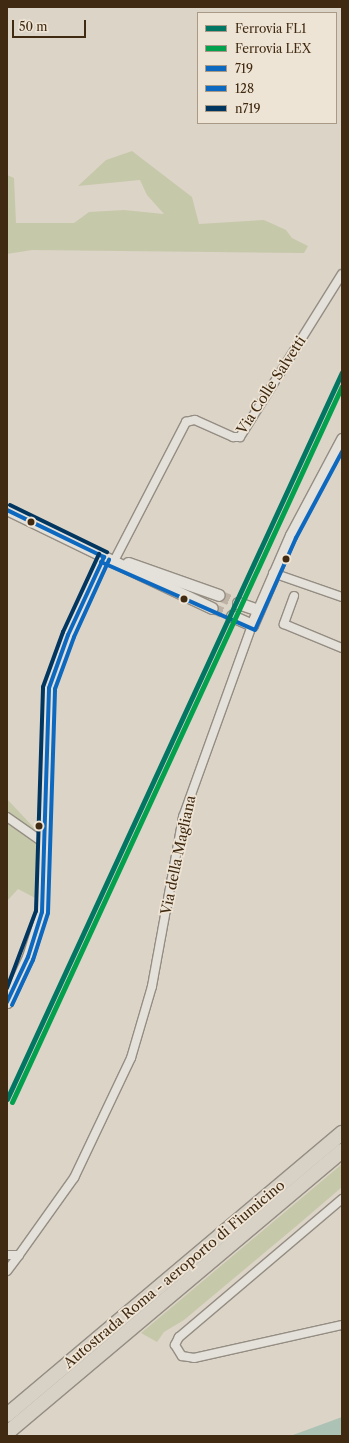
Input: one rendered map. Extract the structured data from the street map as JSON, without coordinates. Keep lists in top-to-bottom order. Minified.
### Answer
{"streets":{"highway":["Autostrada Roma - aeroporto di Fiumicino"],"main road":["Via della Magliana"],"street":["Via Colle Salvetti"]},"lines":["rail line FL1","rail line LEX","transit line 128","transit line n719","transit line 719"],"legend":["Ferrovia FL1","Ferrovia LEX","719","128","n719"],"scale_bar":"50 m"}
